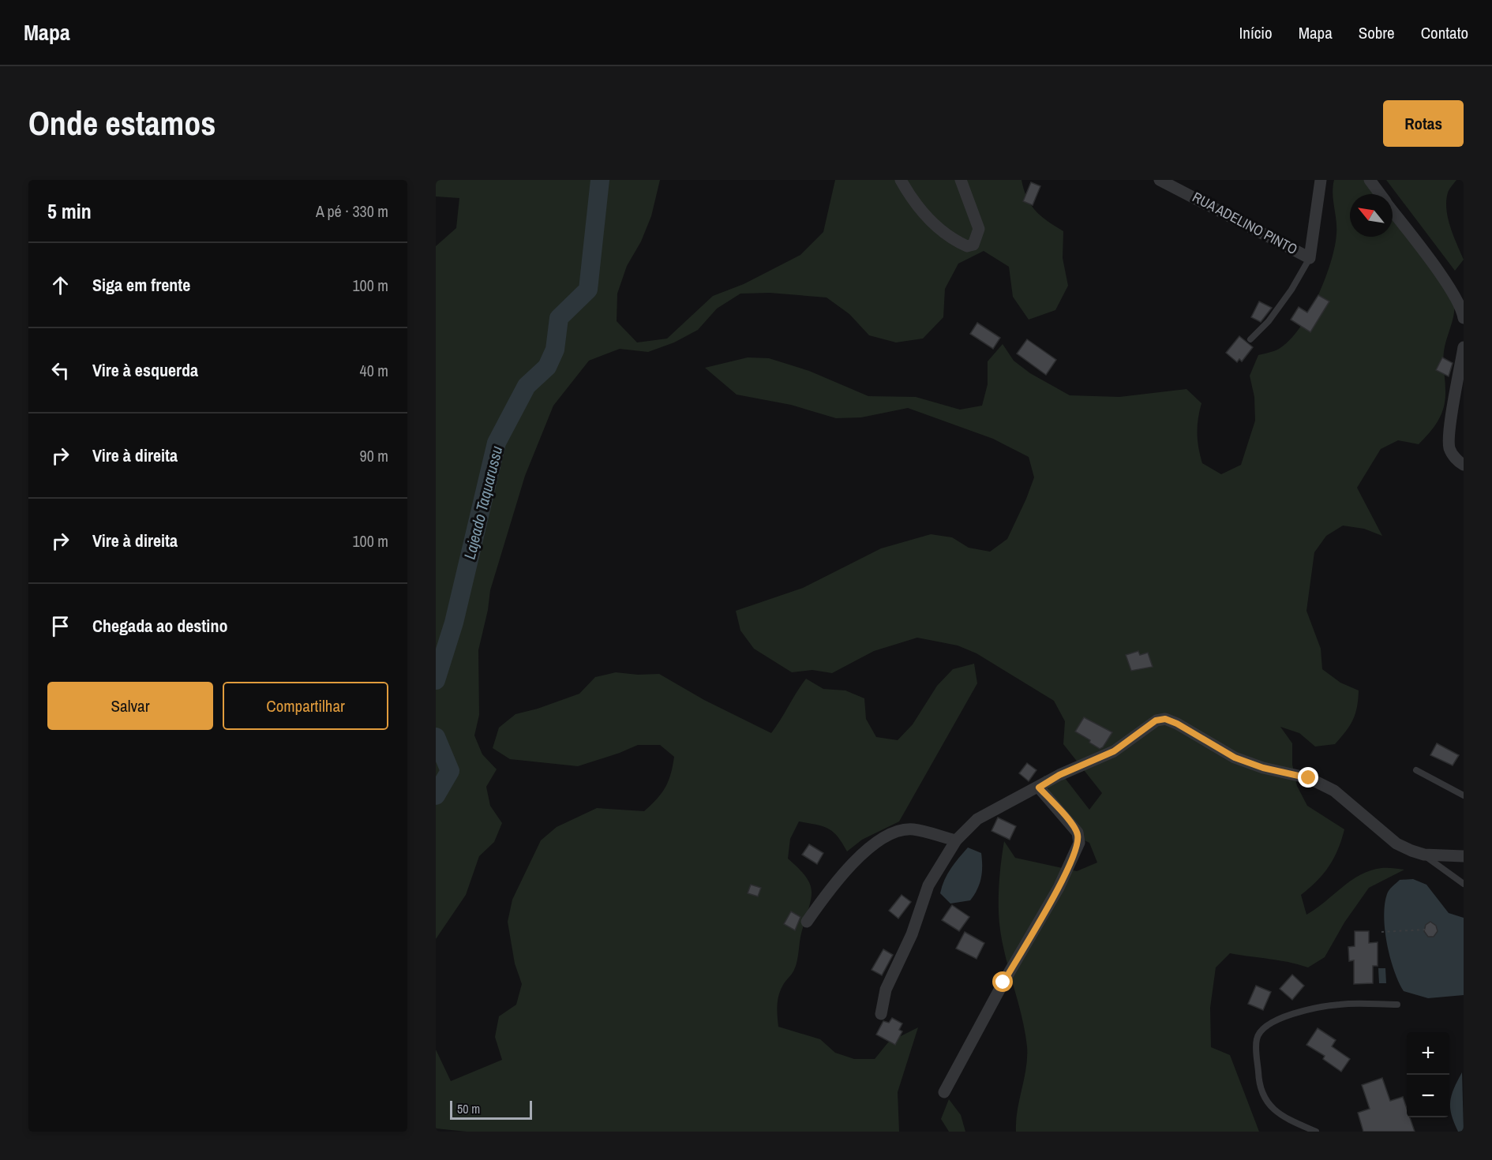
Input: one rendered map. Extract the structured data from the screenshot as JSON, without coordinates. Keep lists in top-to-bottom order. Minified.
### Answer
{"streets":{"street":["RUA ADELINO PINTO"]},"water":["Lajeado Taquarussu"],"scale_bar":"50 m","north":"top left","page":{"header":"Mapa","nav":["Início","Mapa","Sobre","Contato"],"buttons":["Rotas",["Salvar","Compartilhar"]],"title":"Onde estamos","heading":["5 min","A pé · 330 m"],"list":[["Siga em frente","100 m"],["Vire à esquerda","40 m"],["Vire à direita","90 m"],["Vire à direita","100 m"],"Chegada ao destino"],"map_buttons":["+","−"],"scale":"50 m"}}
